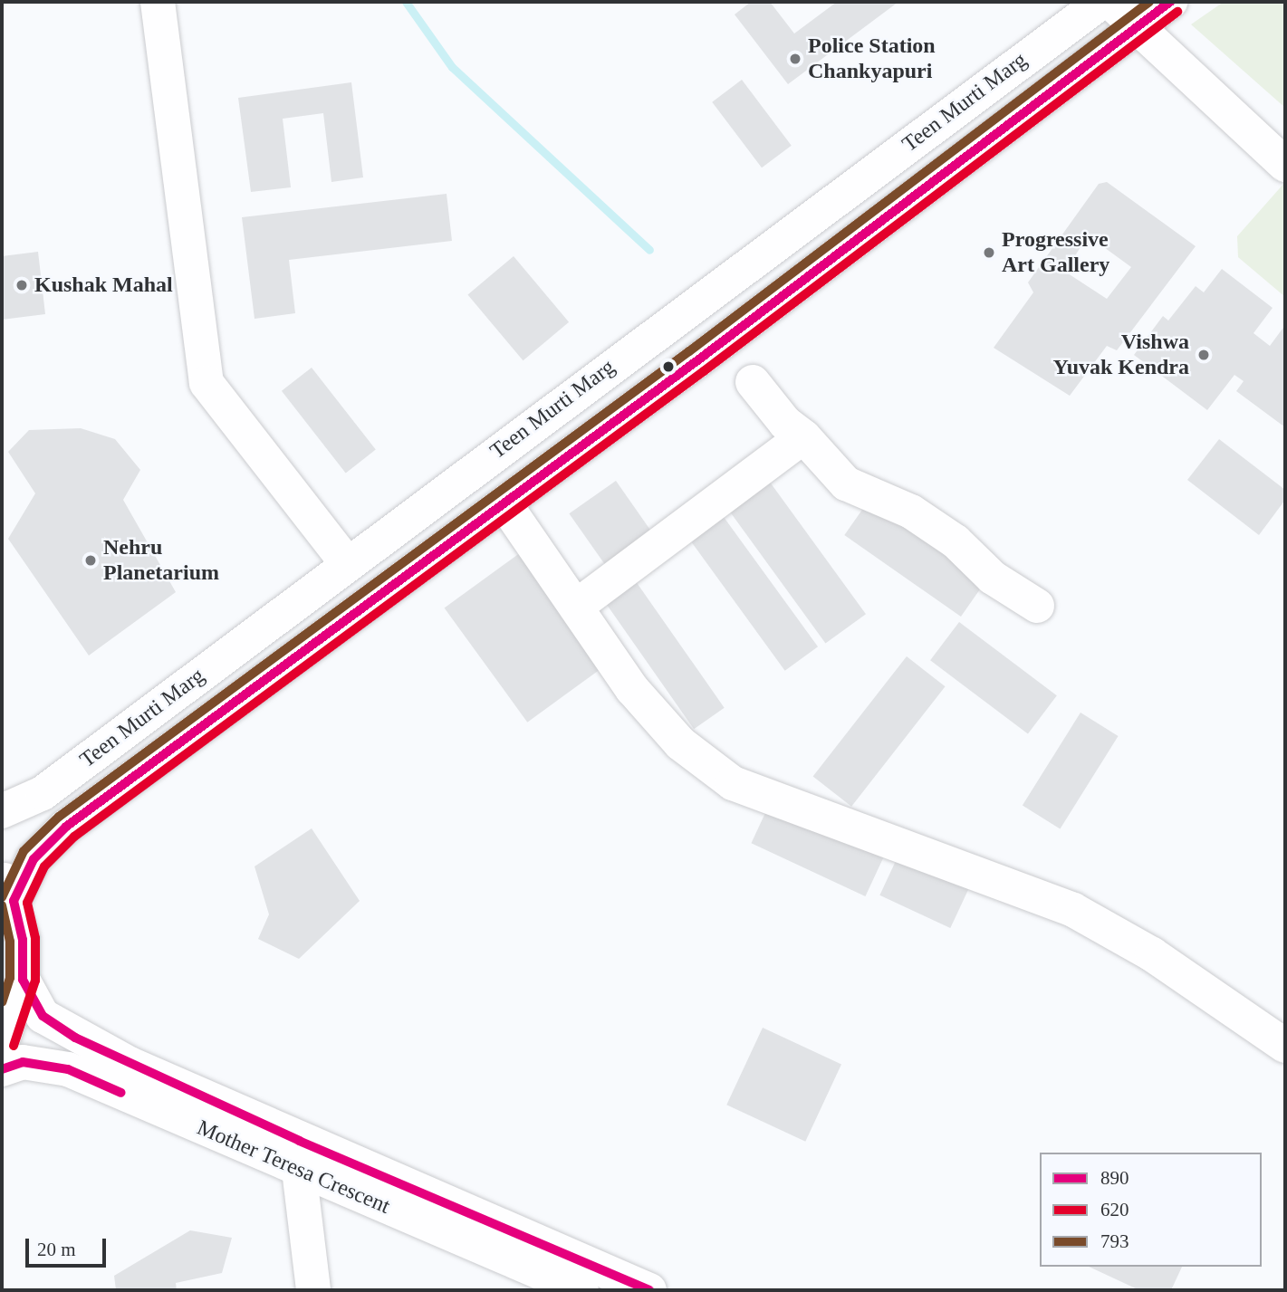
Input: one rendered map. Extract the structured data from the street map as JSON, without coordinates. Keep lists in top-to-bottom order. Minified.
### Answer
{"streets":{"main road":["Teen Murti Marg","Mother Teresa Crescent"]},"places":["Police Station Chankyapuri","Progressive Art Gallery","Kushak Mahal","Vishwa Yuvak Kendra","Nehru Planetarium"],"lines":["transit line 890","transit line 793","transit line 620"],"legend":["890","620","793"],"scale_bar":"20 m"}
